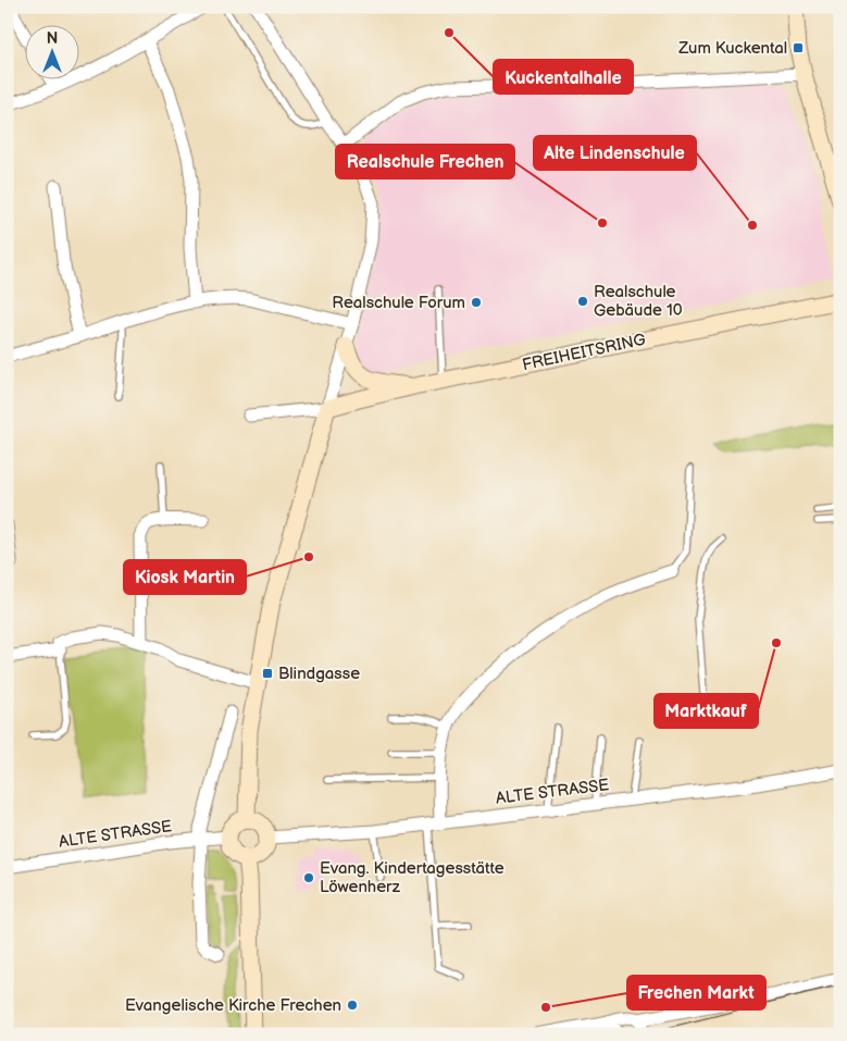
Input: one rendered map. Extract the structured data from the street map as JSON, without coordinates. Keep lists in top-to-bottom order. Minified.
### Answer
{"streets":{"main road":["FREIHEITSRING"],"street":["ALTE STRASSE"]},"places":{"other":["Kuckentalhalle","Realschule Frechen","Alte Lindenschule","Realschule Gebäude 10","Realschule Forum","Kiosk Martin","Marktkauf","Evang. Kindertagesstätte Löwenherz","Evangelische Kirche Frechen","Frechen Markt"],"transit":["Zum Kuckental","Blindgasse"]},"north":"top"}
